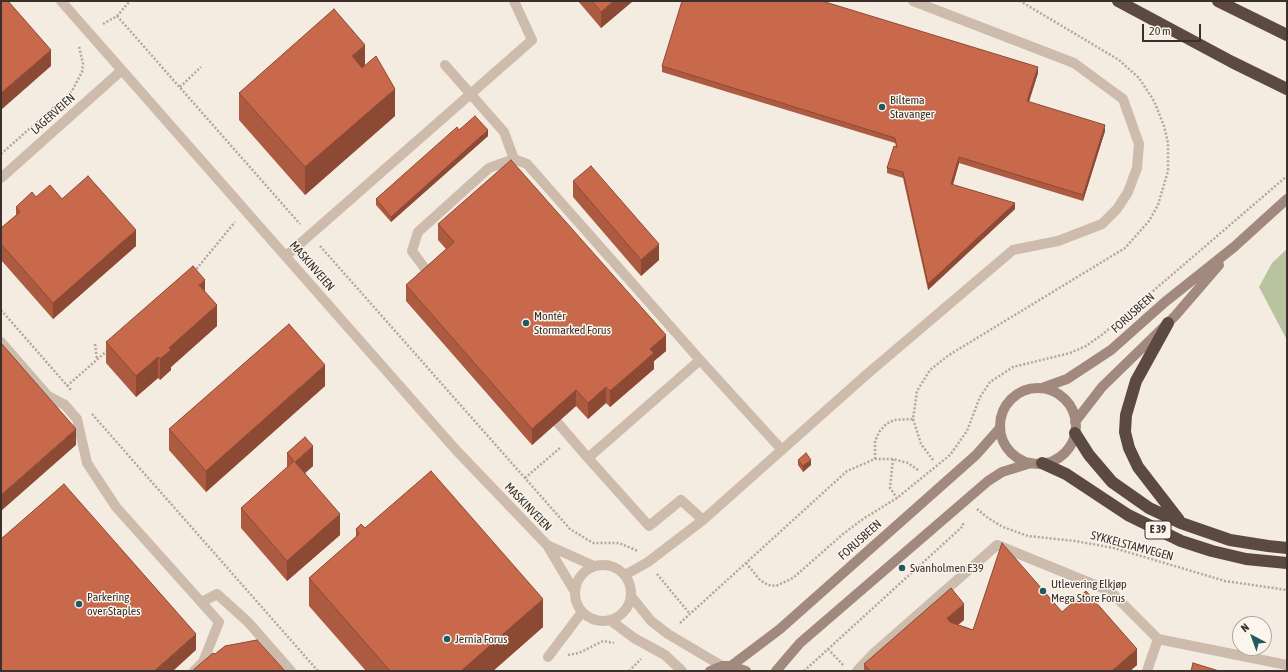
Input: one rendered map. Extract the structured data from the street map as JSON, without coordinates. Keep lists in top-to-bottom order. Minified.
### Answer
{"streets":{"highway":["E 39"],"main road":["FORUSBEEN"],"street":["LAGERVEIEN","MASKINVEIEN"],"path":["SYKKELSTAMVEGEN"]},"crossings":[["LAGERVEIEN","MASKINVEIEN"],["FORUSBEEN","E 39"]],"places":["Biltema Stavanger","Montér Stormarked Forus","Svanholmen E39","Utlevering Elkjøp Mega Store Forus","Parkering over Staples","Jernia Forus"],"scale_bar":"20 m","north":"top left"}
